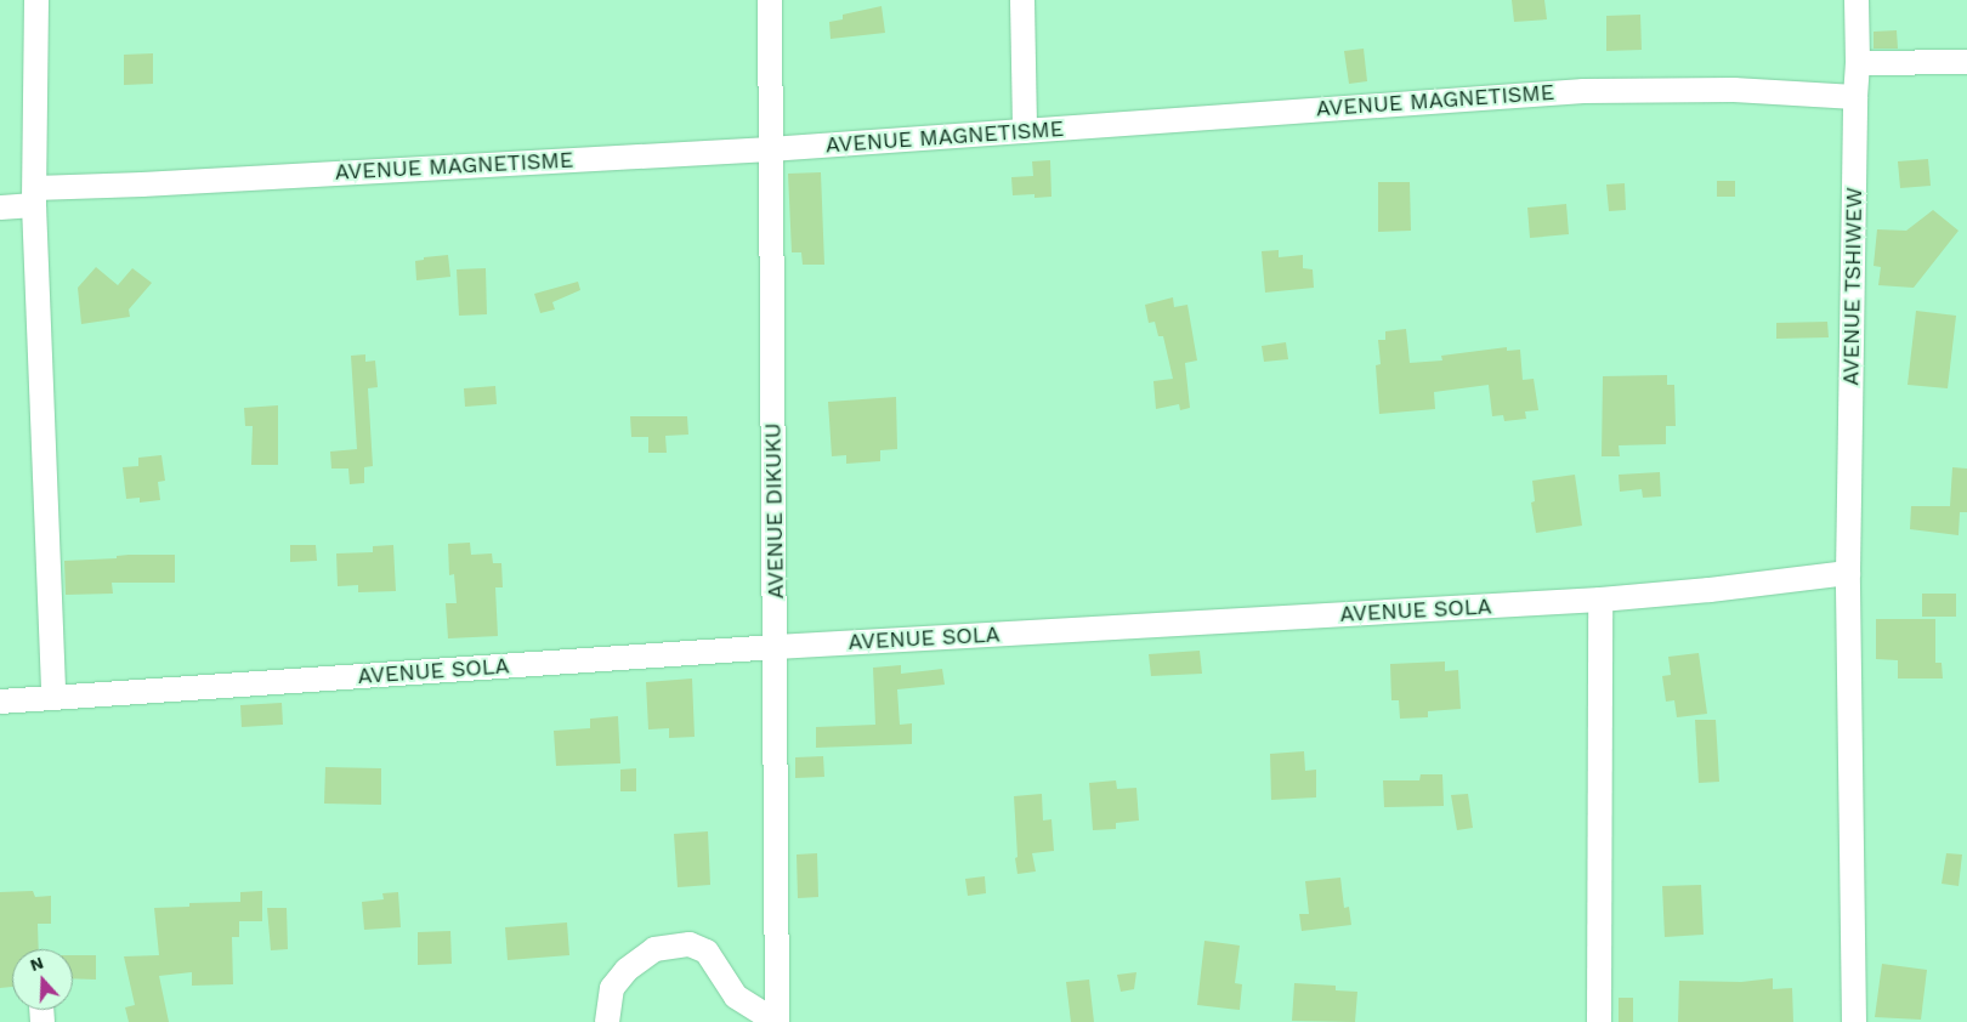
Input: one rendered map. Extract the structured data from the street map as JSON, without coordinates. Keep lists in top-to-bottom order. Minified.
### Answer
{"streets":{"street":["AVENUE MAGNETISME","AVENUE TSHIWEW","AVENUE DIKUKU","AVENUE SOLA"]},"crossings":[["AVENUE MAGNETISME","AVENUE TSHIWEW"],["AVENUE MAGNETISME","AVENUE DIKUKU"],["AVENUE TSHIWEW","AVENUE SOLA"],["AVENUE DIKUKU","AVENUE SOLA"]],"north":"top"}
